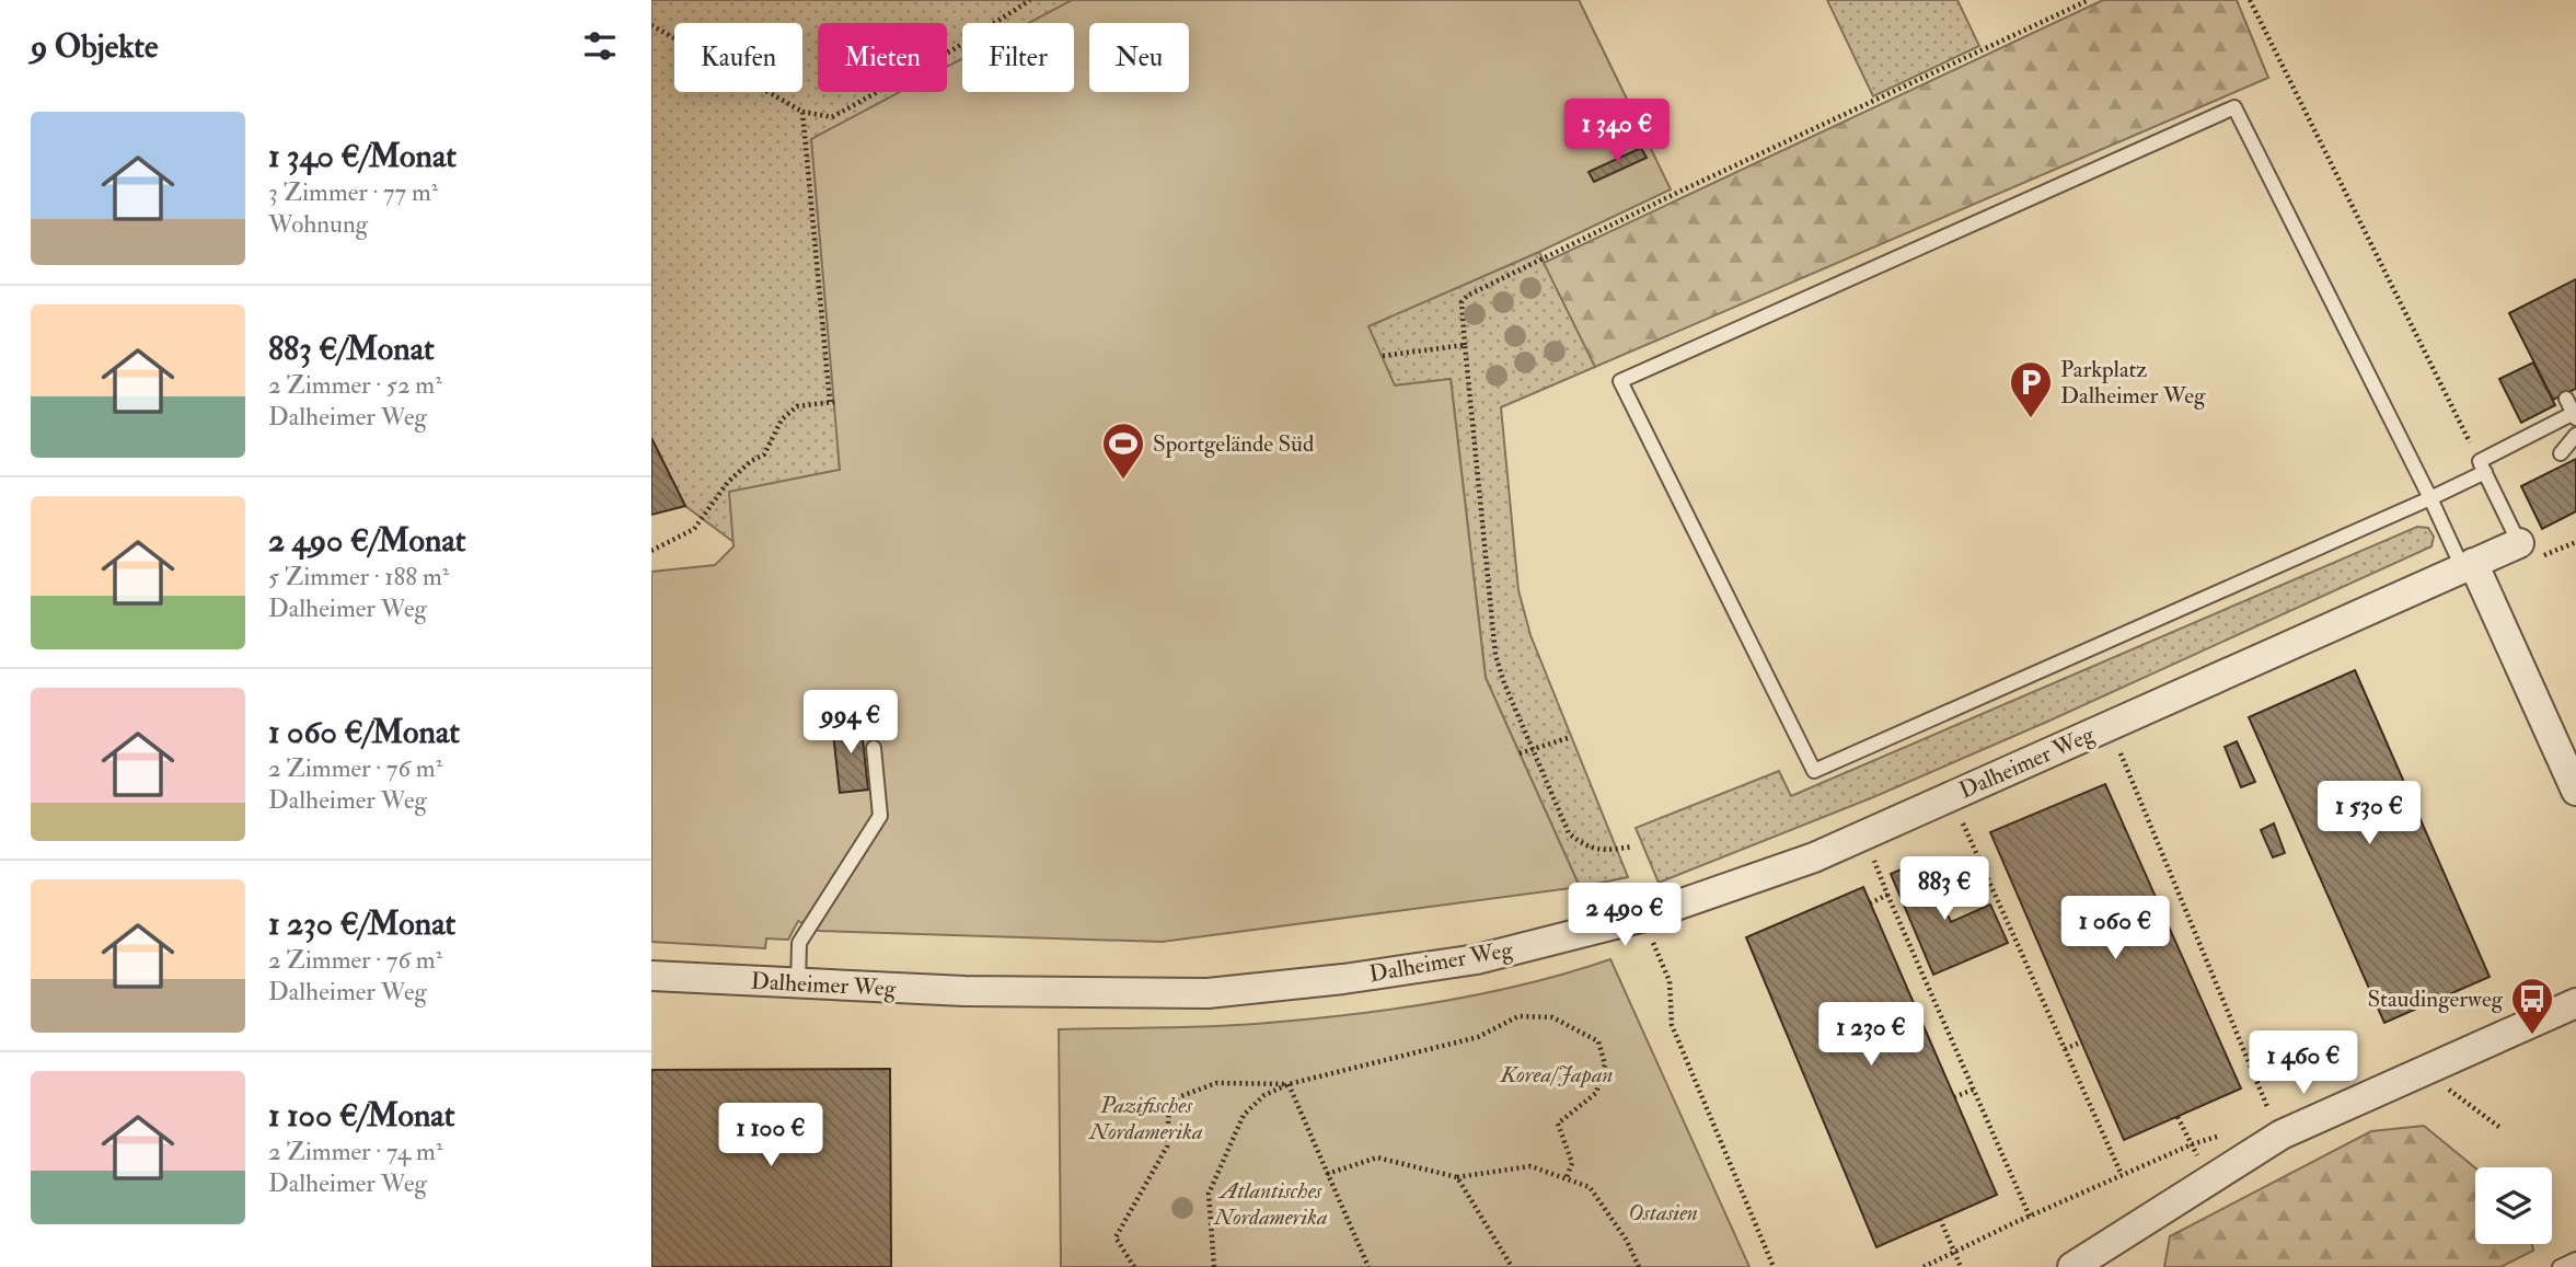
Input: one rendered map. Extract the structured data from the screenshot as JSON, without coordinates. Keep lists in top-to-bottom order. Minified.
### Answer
{"streets":{"street":["Dalheimer Weg"]},"parks":["Korea/Japan","Pazifisches Nordamerika","Atlantisches Nordamerika","Ostasien"],"places":{"parking":["Parkplatz Dalheimer Weg"],"sports":["Sportgelände Süd"],"bus stop":["Staudingerweg"]},"page":{"heading":"9 Objekte","chip":["Kaufen","Mieten","Filter","Neu"],"list":[{"name":"1 340 €/Monat","note":"3 Zimmer · 77 m² · Wohnung"},{"name":"883 €/Monat","note":"2 Zimmer · 52 m² · Dalheimer Weg"},{"name":"2 490 €/Monat","note":"5 Zimmer · 188 m² · Dalheimer Weg"},{"name":"1 060 €/Monat","note":"2 Zimmer · 76 m² · Dalheimer Weg"},{"name":"1 230 €/Monat","note":"2 Zimmer · 76 m² · Dalheimer Weg"},{"name":"1 100 €/Monat","note":"2 Zimmer · 74 m² · Dalheimer Weg"}],"price":["1 340 €","994 €","1 530 €","883 €","2 490 €","1 060 €","1 230 €","1 460 €","1 100 €"]}}
